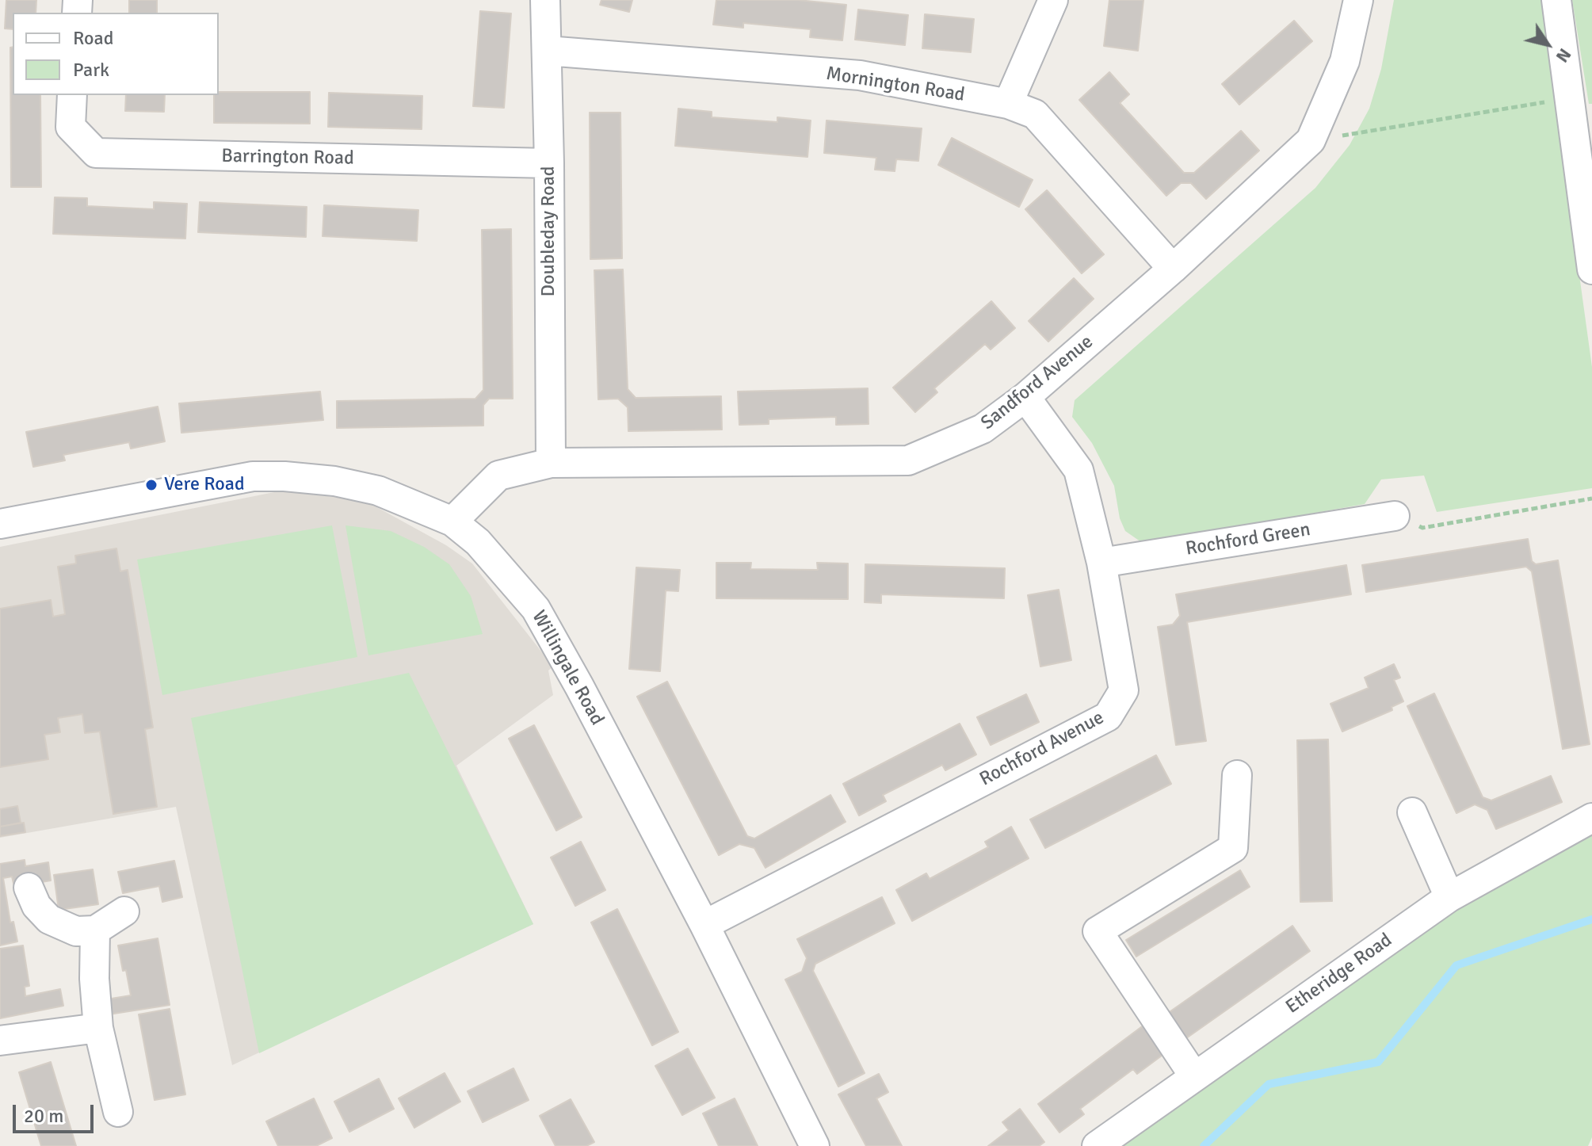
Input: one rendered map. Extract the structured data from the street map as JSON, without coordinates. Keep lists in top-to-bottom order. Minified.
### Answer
{"streets":{"street":["Mornington Road","Barrington Road","Doubleday Road","Sandford Avenue","Rochford Green","Willingale Road","Rochford Avenue","Etheridge Road"]},"crossings":[["Mornington Road","Doubleday Road"],["Mornington Road","Sandford Avenue"],["Barrington Road","Doubleday Road"],["Doubleday Road","Sandford Avenue"],["Sandford Avenue","Willingale Road"],["Sandford Avenue","Rochford Avenue"],["Rochford Green","Rochford Avenue"],["Willingale Road","Rochford Avenue"]],"places":["Vere Road"],"legend":["Road","Park"],"scale_bar":"20 m","north":"bottom right"}
